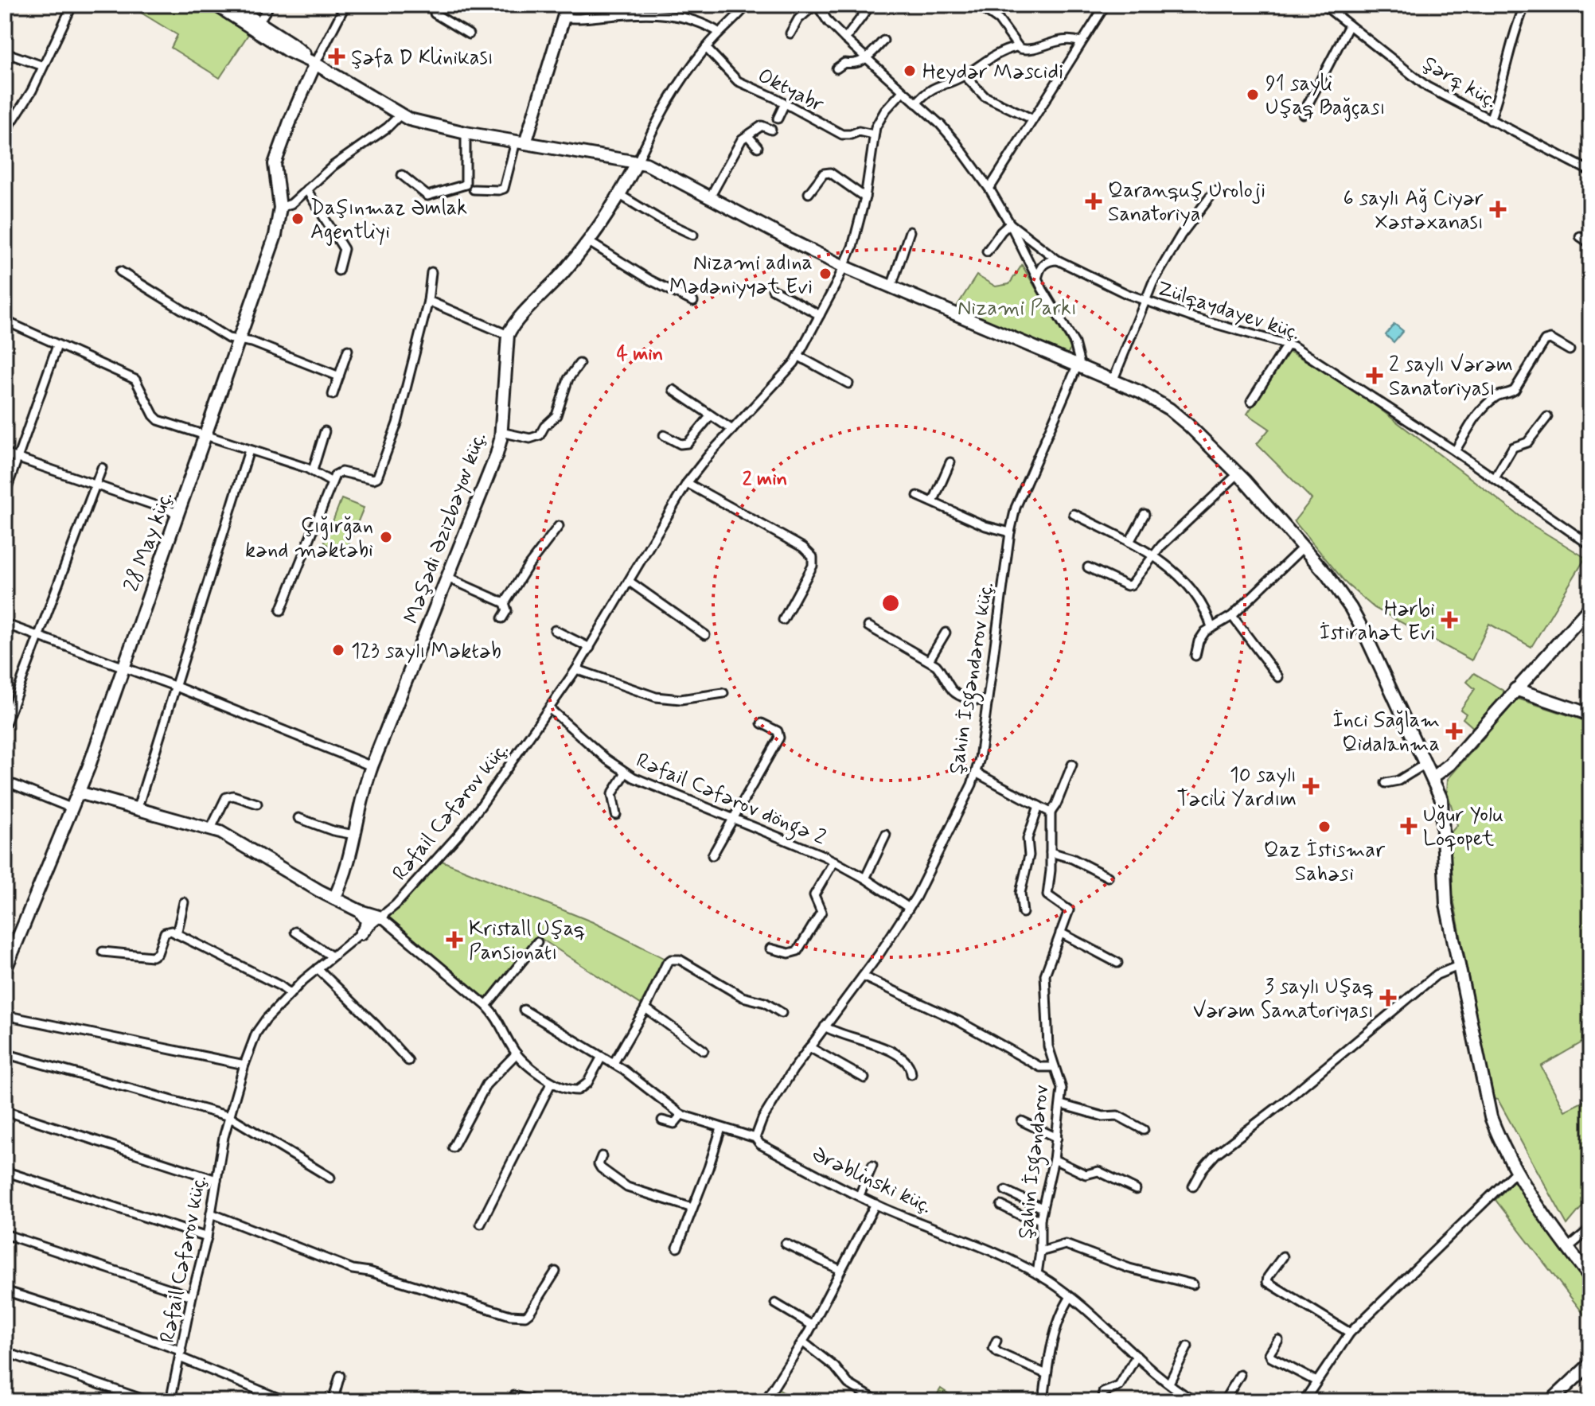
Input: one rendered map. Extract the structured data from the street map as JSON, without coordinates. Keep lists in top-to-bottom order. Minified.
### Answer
{"streets":{"main road":["Məşədi Əzizbəyov küç.","28 May küç."],"street":["Şərq küç.","Oktyabr","Zülqaydayev küç.","Şahin İsgəndərov küç.","Rəfail Cəfərov döngə 2","Rəfail Cəfərov küç.","Şahin İsgəndərov","Ərəblinski küç."]},"crossings":[["Oktyabr","Rəfail Cəfərov küç."],["Şahin İsgəndərov küç.","Rəfail Cəfərov döngə 2"],["Şahin İsgəndərov küç.","Ərəblinski küç."],["Rəfail Cəfərov döngə 2","Rəfail Cəfərov küç."],["Şahin İsgəndərov","Ərəblinski küç."]],"parks":["Nizami Parkı"],"places":{"health":["Şəfa D Klinikası","Qaranquş Uroloji Sanatoriya","6 saylı Ağ Ciyər Xəstəxanası","2 saylı Vərəm Sanatoriyası","Hərbi İstirahət Evi","İnci Sağlam Qidalanma","10 saylı Təcili Yardım","Uğur Yolu Loqopet","Kristall Uşaq Pansionatı","3 saylı Uşaq Vərəm Sanatoriyası"],"other":["Heydər Məscidi","91 sayli Uşaq Bağçası","Daşınmaz Əmlak Agentliyi","Nizami adına Mədəniyyət Evi","Çığırğan kənd məktəbi","123 saylı Məktəb","Qaz İstismar Sahəsi"]},"rings":["4 min","2 min"]}
